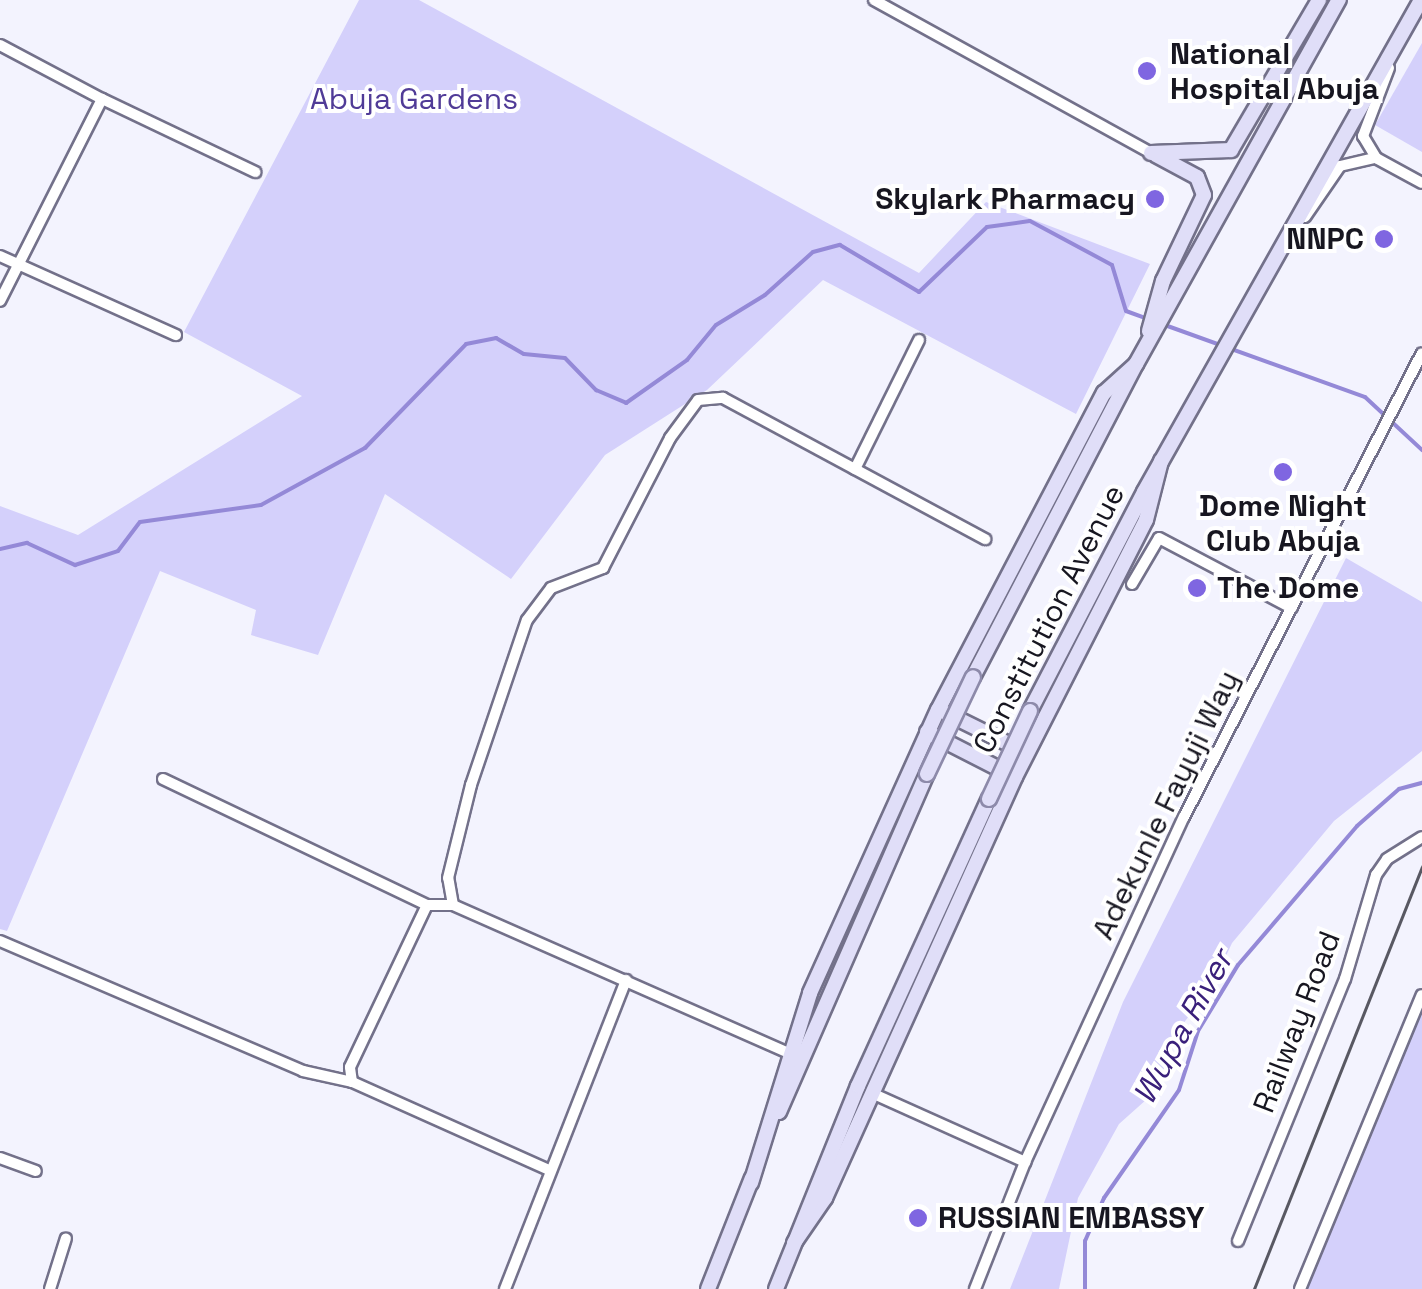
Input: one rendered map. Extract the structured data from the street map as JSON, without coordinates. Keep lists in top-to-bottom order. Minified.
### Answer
{"streets":{"main road":["Constitution Avenue"],"street":["Adekunle Fayuji Way","Railway Road"]},"water":["Wupa River"],"parks":["Abuja Gardens"],"places":["National Hospital Abuja","Skylark Pharmacy","NNPC","Dome Night Club Abuja","The Dome","RUSSIAN EMBASSY"]}
